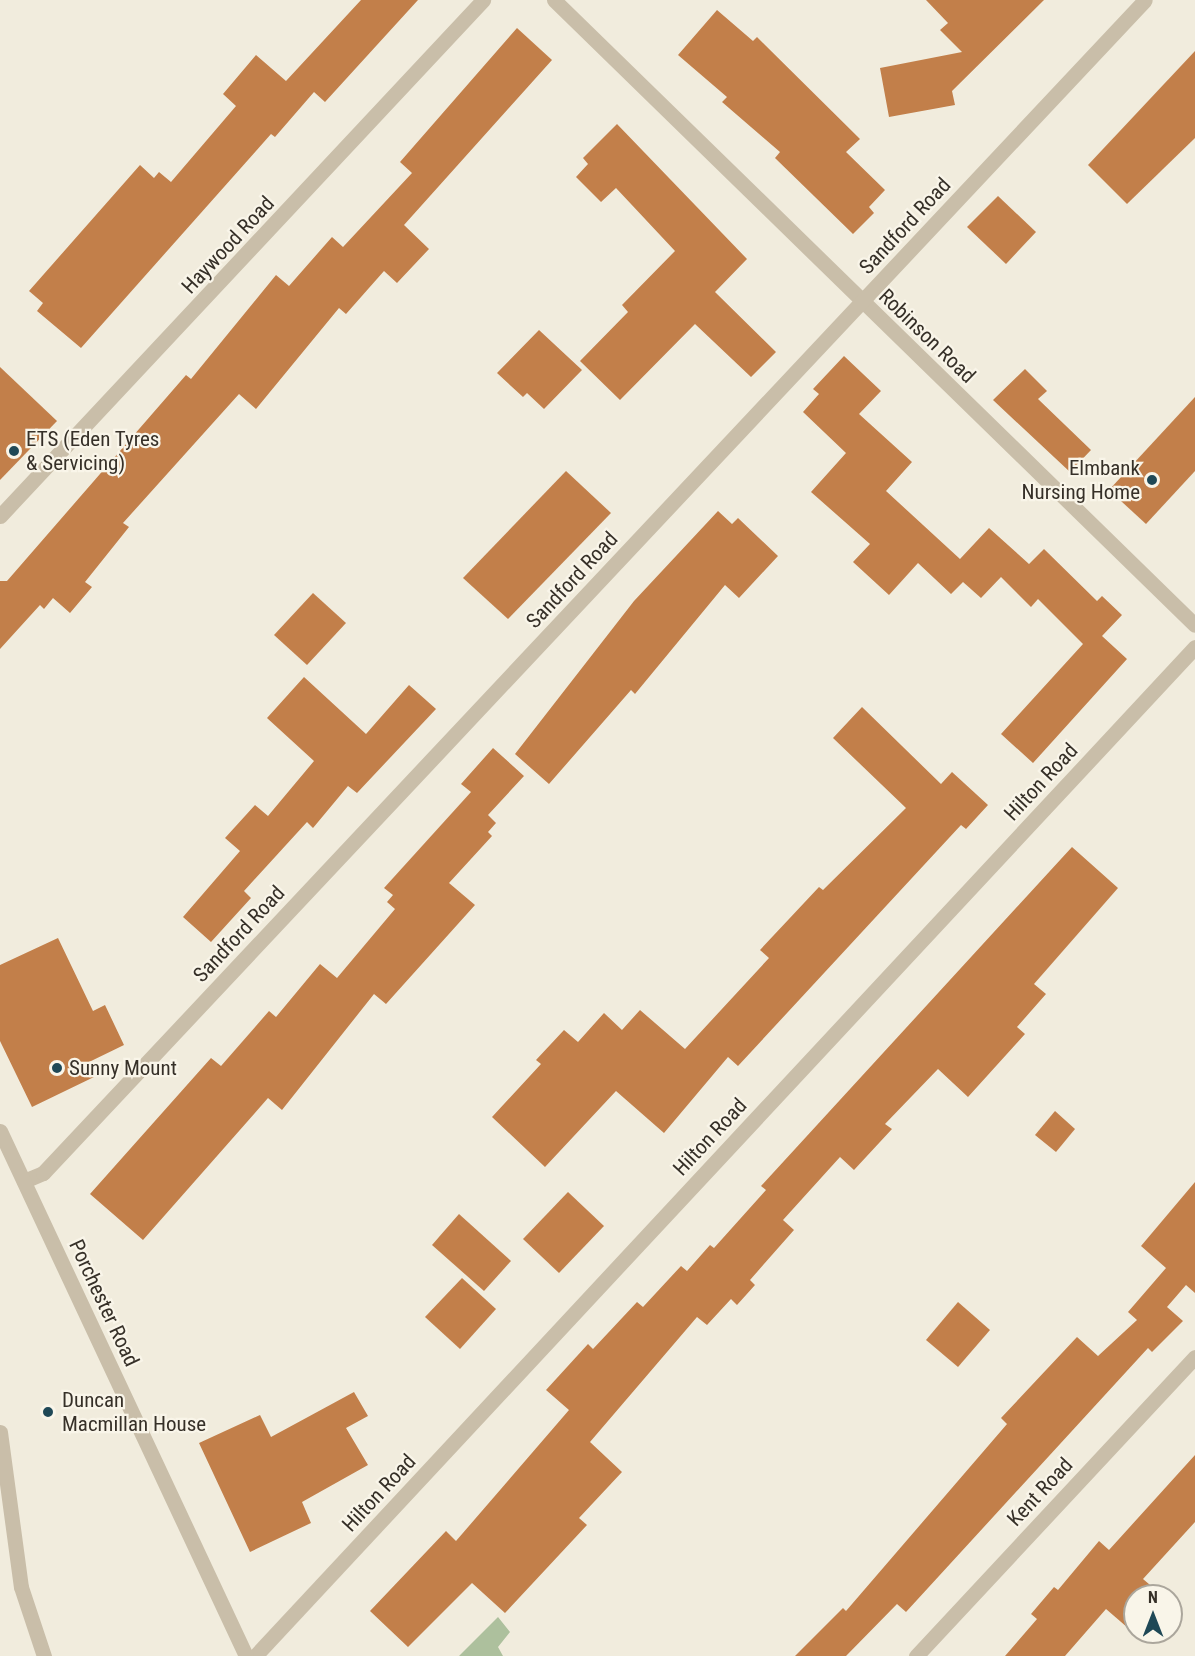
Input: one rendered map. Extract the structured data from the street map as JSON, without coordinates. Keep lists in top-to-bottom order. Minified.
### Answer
{"streets":{"street":["Sandford Road","Haywood Road","Robinson Road","Hilton Road","Porchester Road","Kent Road"]},"crossings":[["Sandford Road","Robinson Road"],["Sandford Road","Porchester Road"]],"places":["ETS (Eden Tyres & Servicing)","Elmbank Nursing Home","Sunny Mount","Duncan Macmillan House"],"north":"top"}
